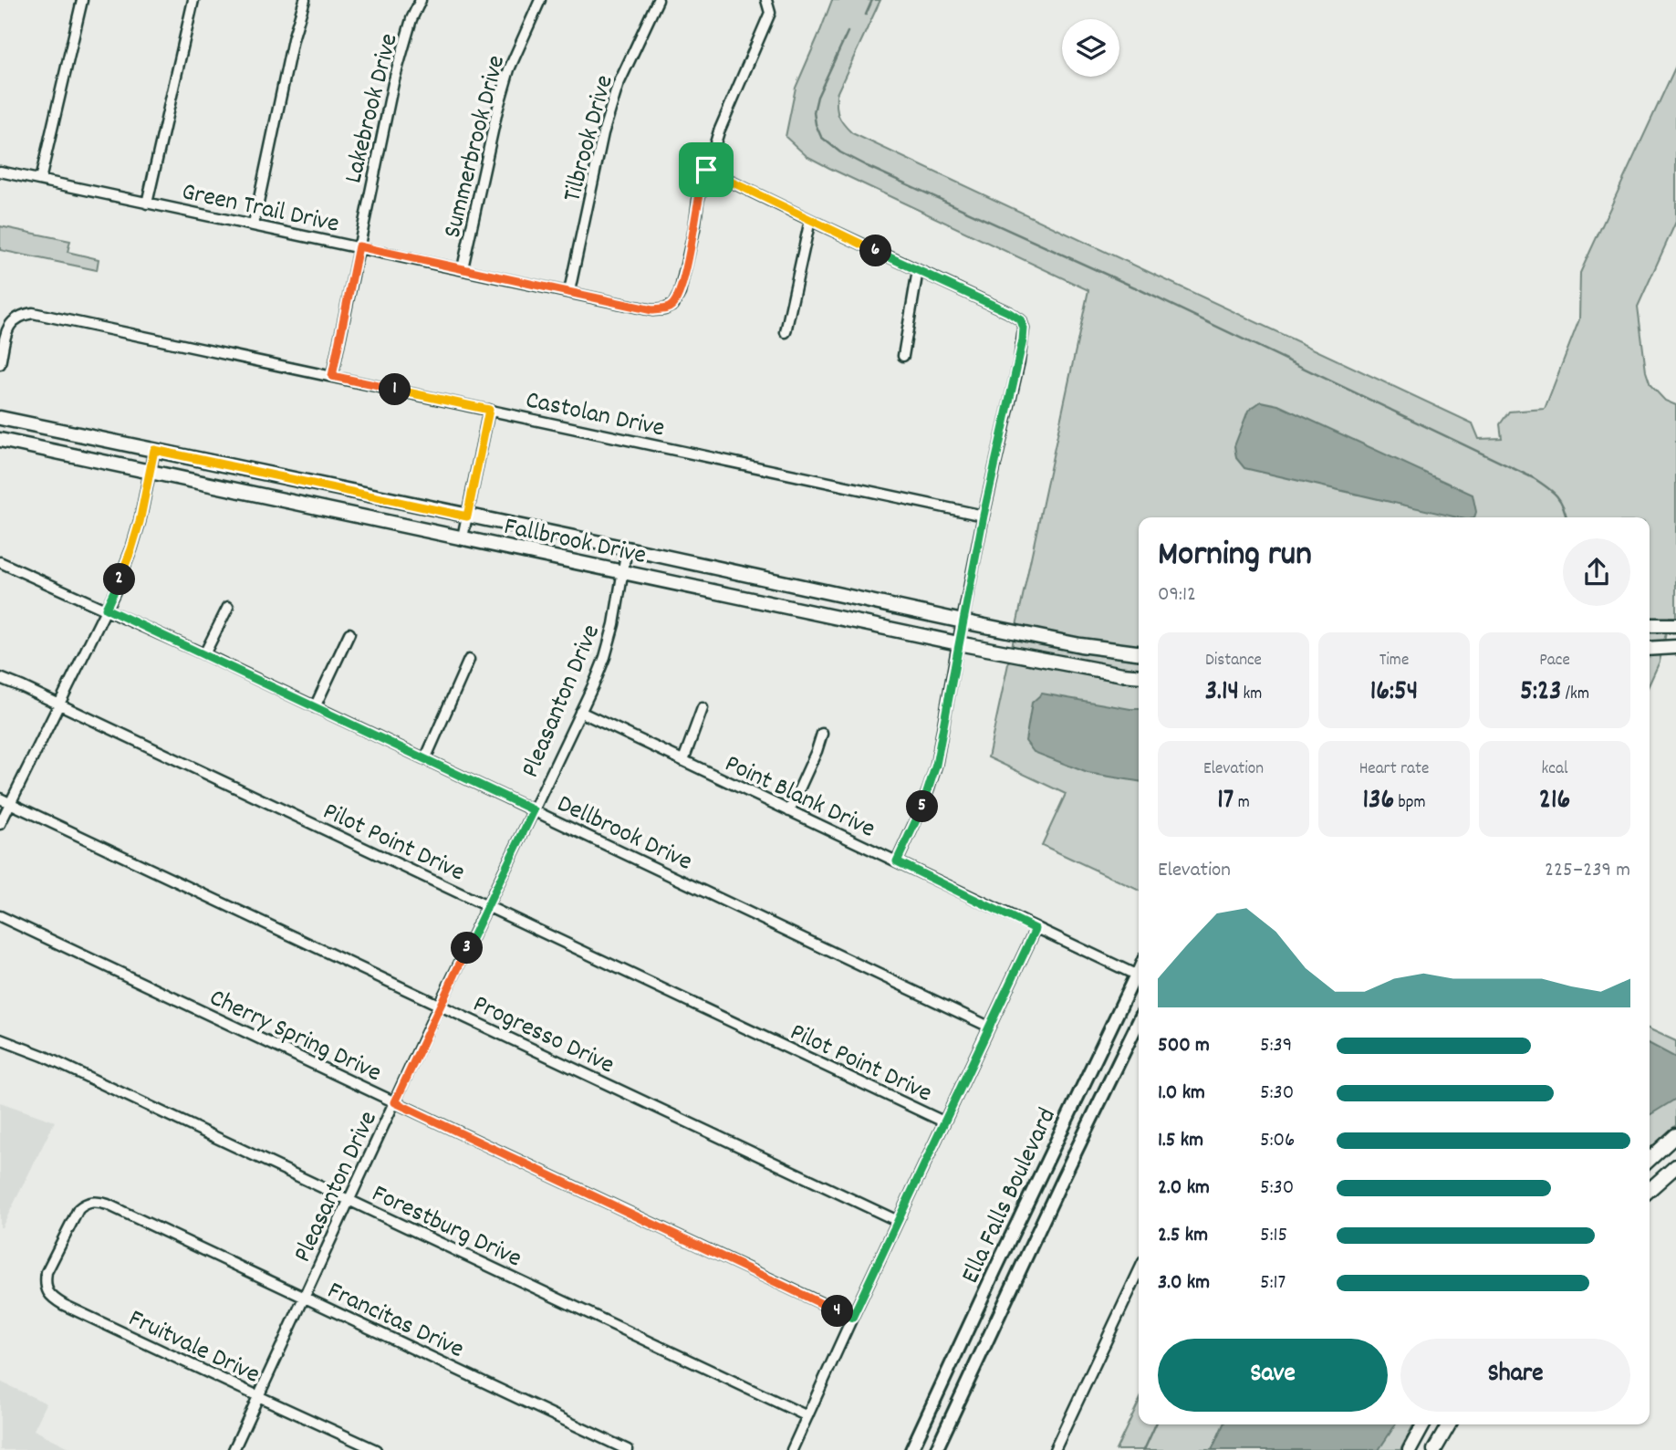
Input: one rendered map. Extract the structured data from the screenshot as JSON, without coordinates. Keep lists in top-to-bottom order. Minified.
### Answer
{"streets":{"main road":["Fallbrook Drive"],"street":["Lakebrook Drive","Tilbrook Drive","Summerbrook Drive","Green Trail Drive","Castolan Drive","Pleasanton Drive","Point Blank Drive","Dellbrook Drive","Pilot Point Drive","Progresso Drive","Cherry Spring Drive","Ella Falls Boulevard","Forestburg Drive","Francitas Drive","Fruitvale Drive"]},"crossings":[["Lakebrook Drive","Green Trail Drive"],["Lakebrook Drive","Castolan Drive"],["Tilbrook Drive","Green Trail Drive"],["Summerbrook Drive","Green Trail Drive"],["Fallbrook Drive","Pleasanton Drive"],["Pleasanton Drive","Point Blank Drive"],["Pleasanton Drive","Dellbrook Drive"],["Pleasanton Drive","Pilot Point Drive"],["Pleasanton Drive","Progresso Drive"],["Pleasanton Drive","Cherry Spring Drive"],["Pleasanton Drive","Forestburg Drive"],["Pleasanton Drive","Francitas Drive"],["Pleasanton Drive","Fruitvale Drive"],["Francitas Drive","Fruitvale Drive"]],"page":{"pins":["6","1","2","5","3","4"],"heading":["Morning run","09:12"],"stats":[["Distance","3.14 km"],["Time","16:54"],["Pace","5:23 /km"],["Elevation","17 m"],["Heart rate","136 bpm"],["kcal","216"]],"chart":["Elevation","225–239 m"],"list":[{"name":"500 m","note":"5:39"},{"name":"1.0 km","note":"5:30"},{"name":"1.5 km","note":"5:06"},{"name":"2.0 km","note":"5:30"},{"name":"2.5 km","note":"5:15"},{"name":"3.0 km","note":"5:17"}],"buttons":["Save","Share"]}}
